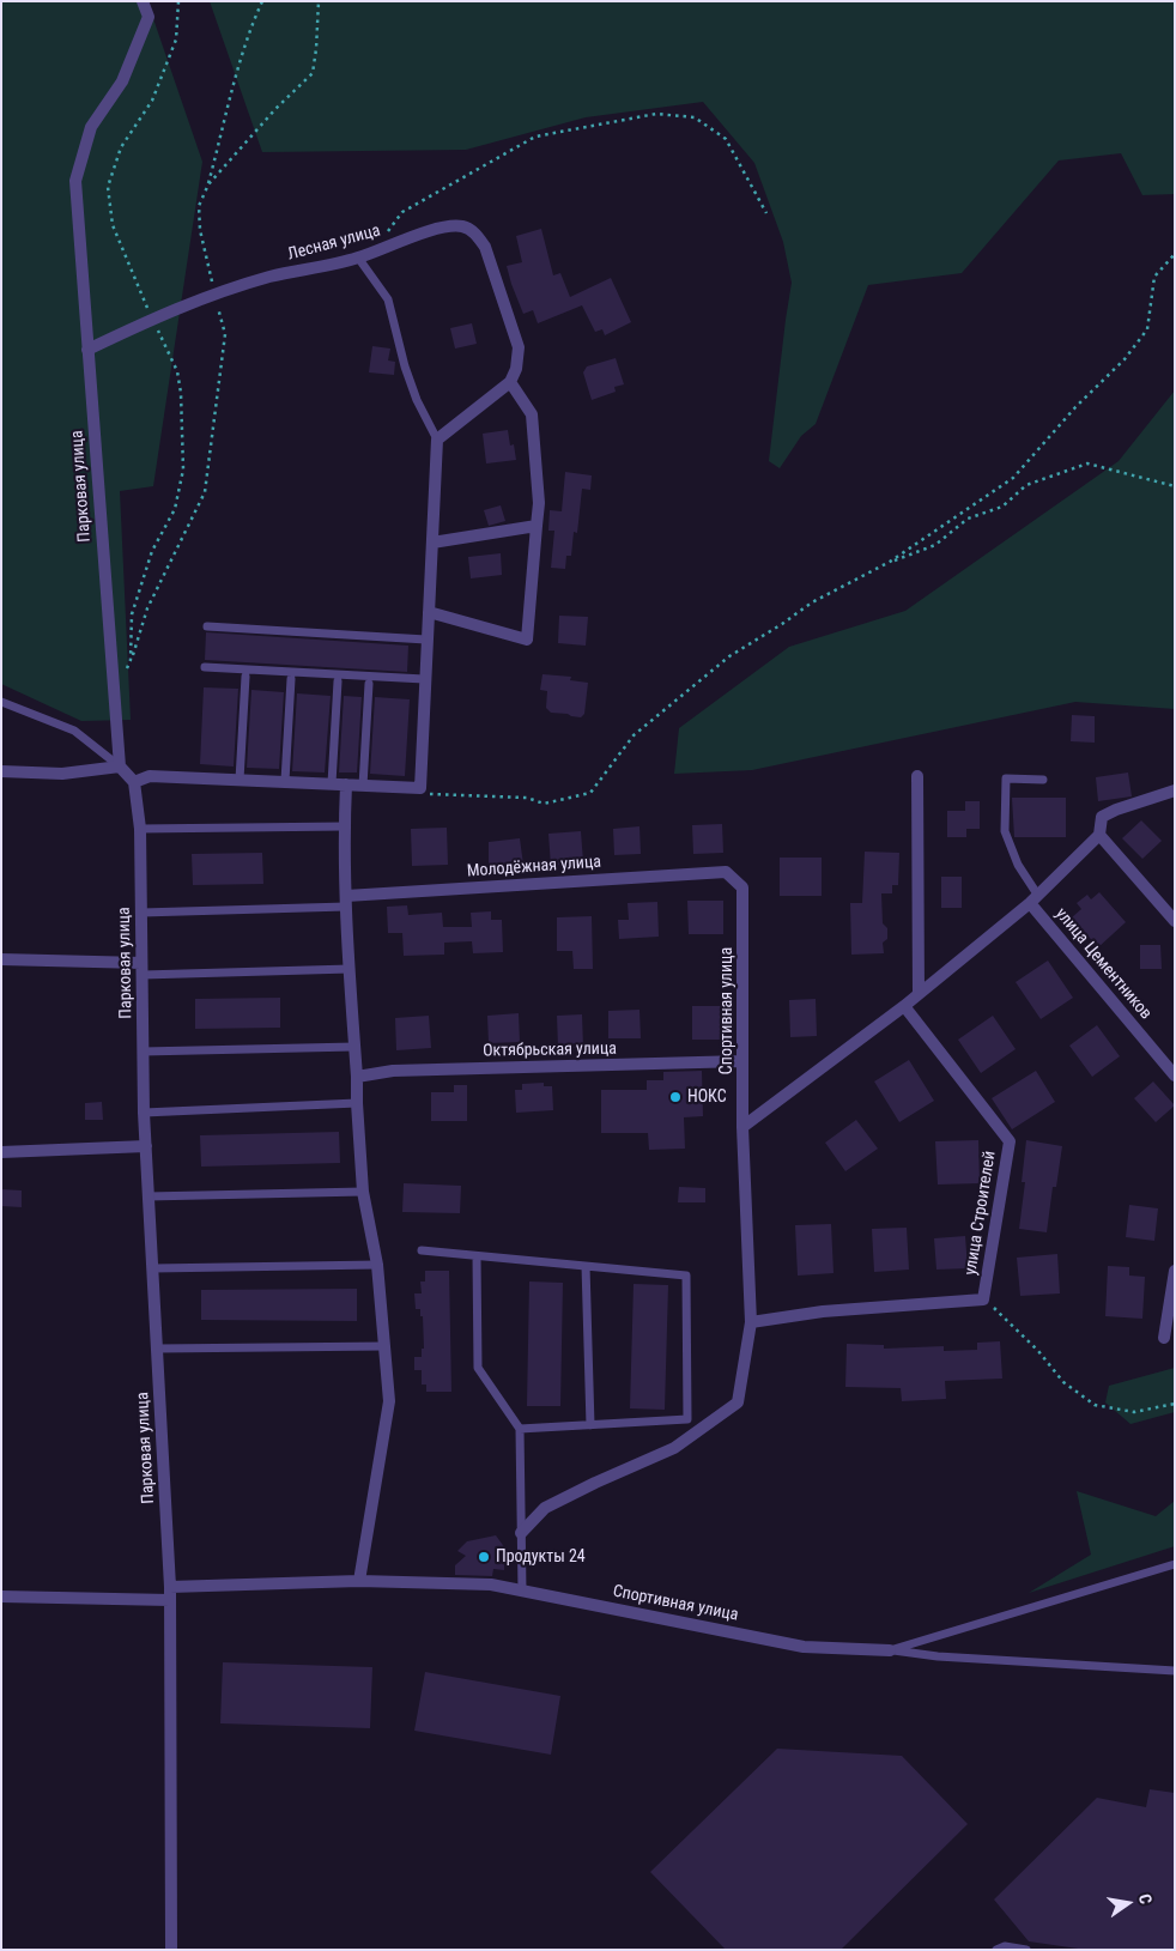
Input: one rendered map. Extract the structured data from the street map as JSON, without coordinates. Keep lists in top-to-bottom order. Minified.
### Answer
{"streets":{"street":["Лесная улица","Парковая улица","Молодёжная улица","улица Цементников","Спортивная улица","Октябрьская улица","улица Строителей"]},"crossings":[["Лесная улица","Парковая улица"],["Парковая улица","Спортивная улица"],["Молодёжная улица","Спортивная улица"],["Спортивная улица","Октябрьская улица"],["Спортивная улица","улица Строителей"]],"places":["НОКС","Продукты 24"],"north":"right"}
